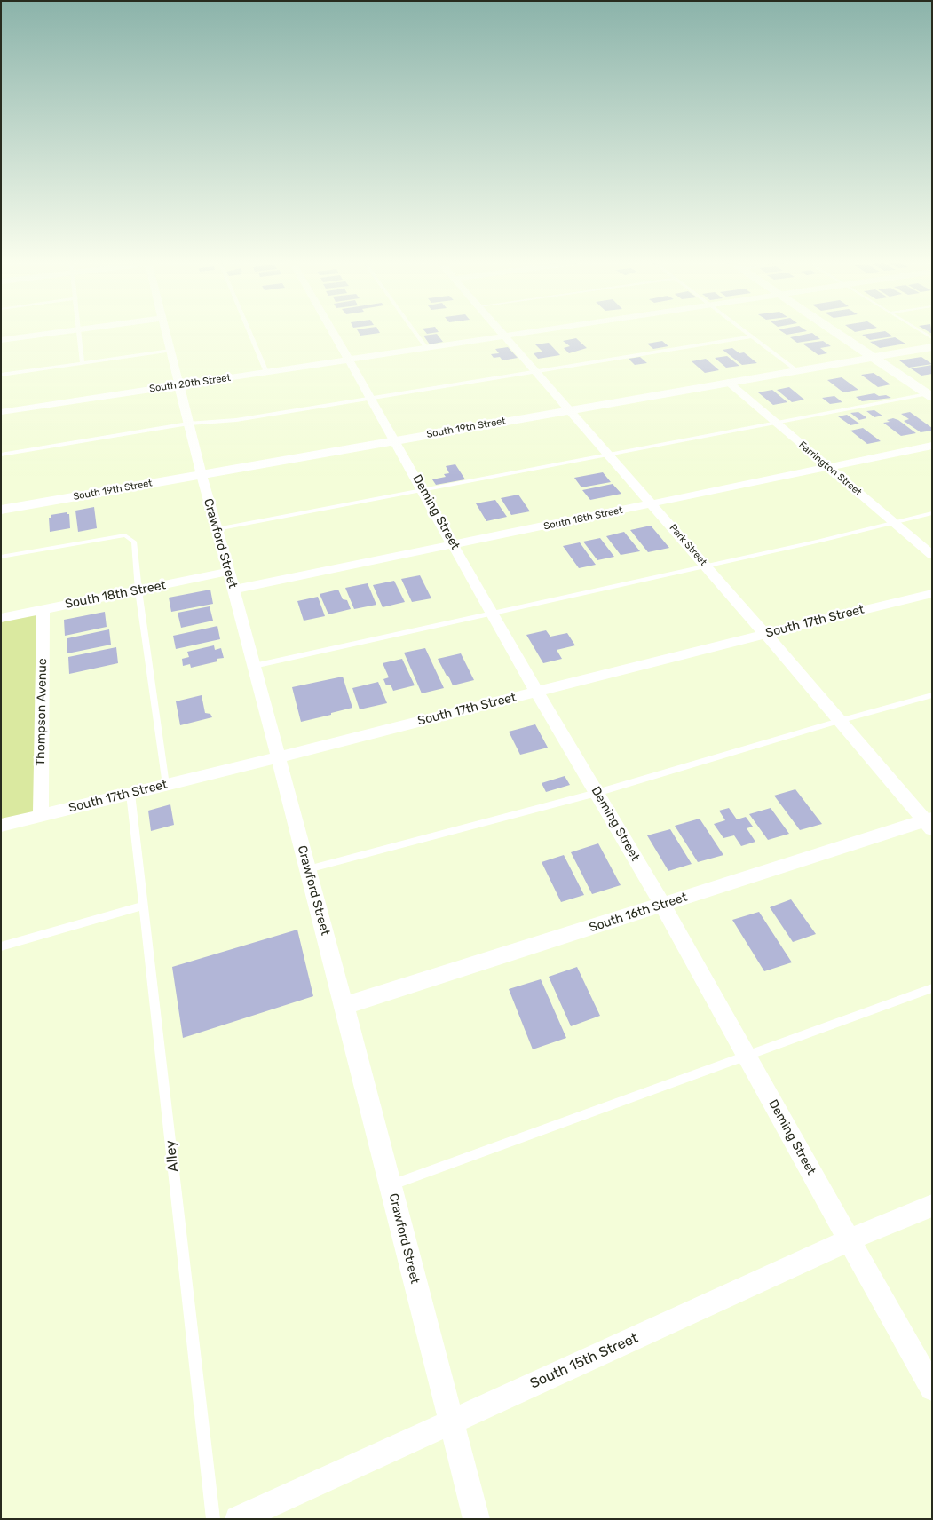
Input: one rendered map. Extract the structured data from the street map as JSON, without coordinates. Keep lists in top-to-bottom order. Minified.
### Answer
{"streets":{"street":["South 20th Street","South 19th Street","Farrington Street","Deming Street","South 18th Street","Crawford Street","Park Street","South 17th Street","Thompson Avenue","South 16th Street","South 15th Street"],"lane":["Alley"]},"crossings":[["South 20th Street","Deming Street"],["South 20th Street","Crawford Street"],["South 20th Street","Park Street"],["South 19th Street","Farrington Street"],["South 19th Street","Deming Street"],["South 19th Street","Crawford Street"],["South 19th Street","Park Street"],["Farrington Street","South 18th Street"],["Deming Street","South 18th Street"],["Deming Street","South 17th Street"],["Deming Street","South 16th Street"],["Deming Street","South 15th Street"],["South 18th Street","Crawford Street"],["South 18th Street","Park Street"],["South 18th Street","Thompson Avenue"],["Crawford Street","South 17th Street"],["Crawford Street","South 16th Street"],["Crawford Street","South 15th Street"],["Park Street","South 17th Street"],["Park Street","South 16th Street"],["South 17th Street","Thompson Avenue"],["South 17th Street","Alley"]]}
